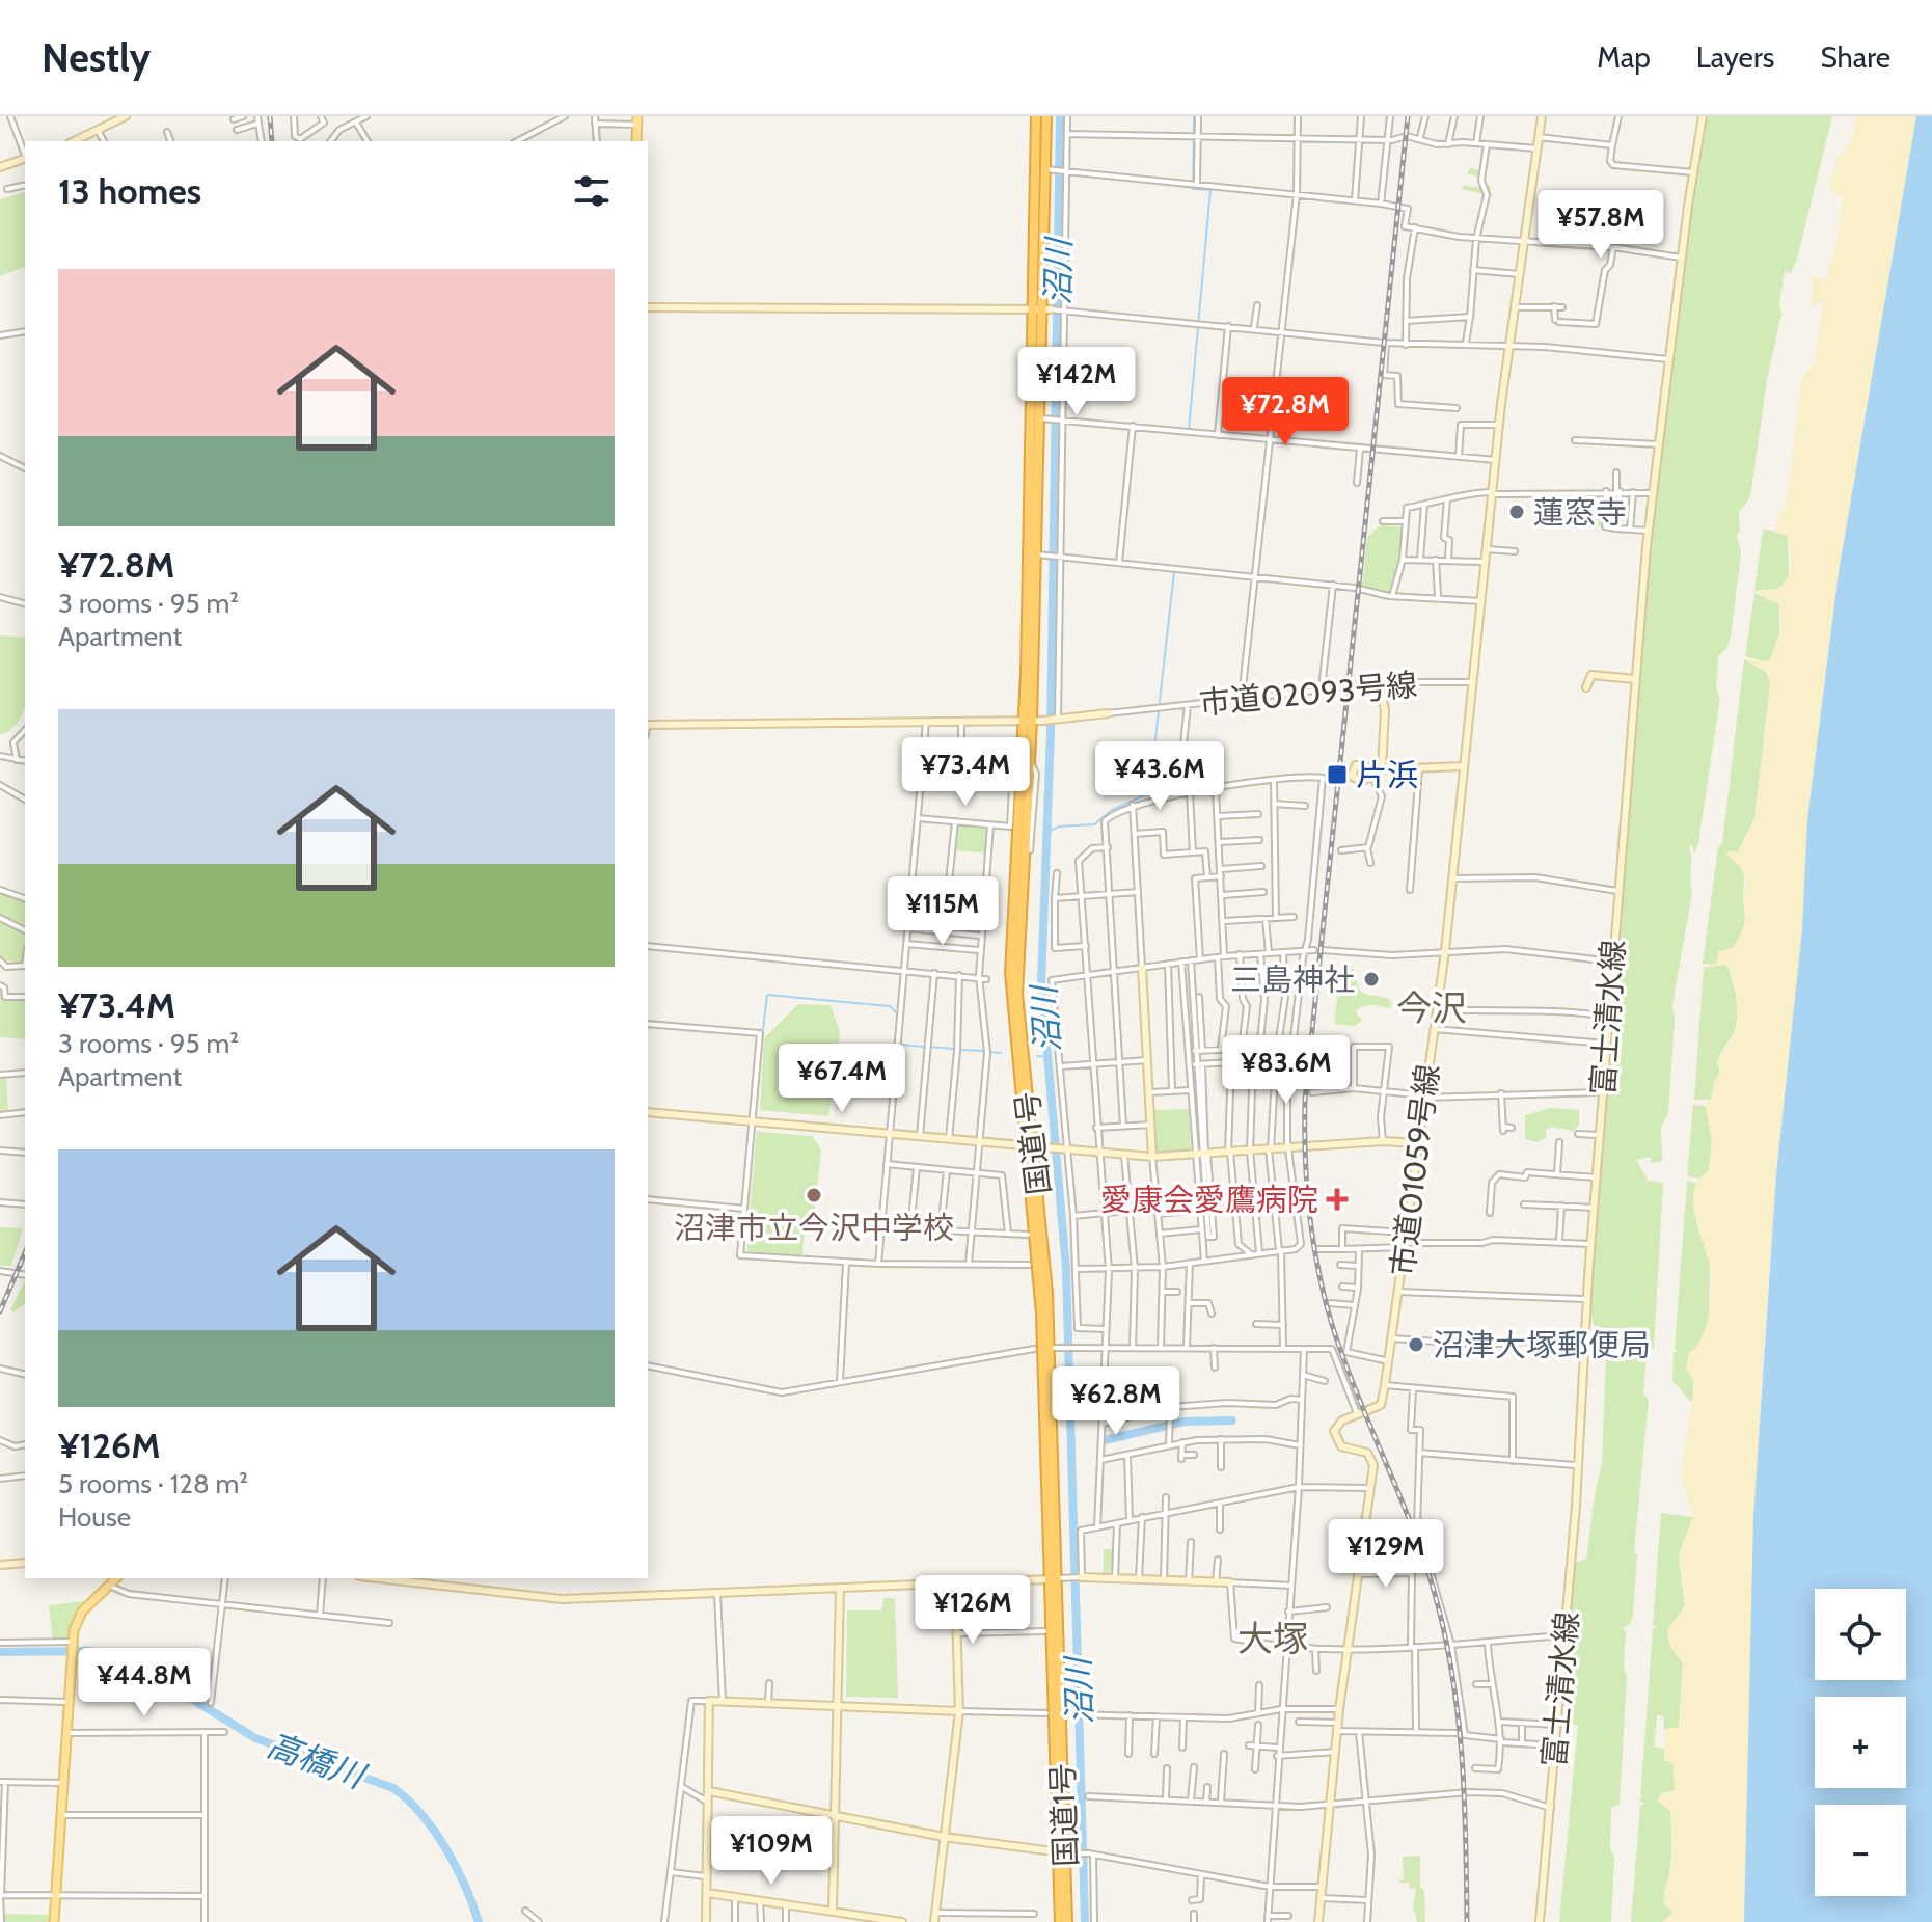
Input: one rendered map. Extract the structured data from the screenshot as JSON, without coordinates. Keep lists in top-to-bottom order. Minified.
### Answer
{"streets":{"highway":["国道1号"],"street":["市道02093号線","富士清水線","市道01059号線"]},"crossings":[["市道02093号線","国道1号"],["市道02093号線","市道01059号線"]],"districts":["今沢","大塚"],"water":["沼川","高橋川"],"places":{"other":["蓮窓寺","三島神社","沼津市立今沢中学校","沼津大塚郵便局"],"transit":["片浜"],"health":["愛康会愛鷹病院"]},"page":{"header":"Nestly","nav":["Map","Layers","Share"],"heading":"13 homes","price":["¥57.8M","¥142M","¥72.8M","¥73.4M","¥43.6M","¥115M","¥83.6M","¥67.4M","¥62.8M","¥129M","¥126M","¥44.8M","¥109M"],"list":[{"name":"¥72.8M","note":"3 rooms · 95 m² · Apartment"},{"name":"¥73.4M","note":"3 rooms · 95 m² · Apartment"},{"name":"¥126M","note":"5 rooms · 128 m² · House"}],"map_buttons":["+","−"]}}
